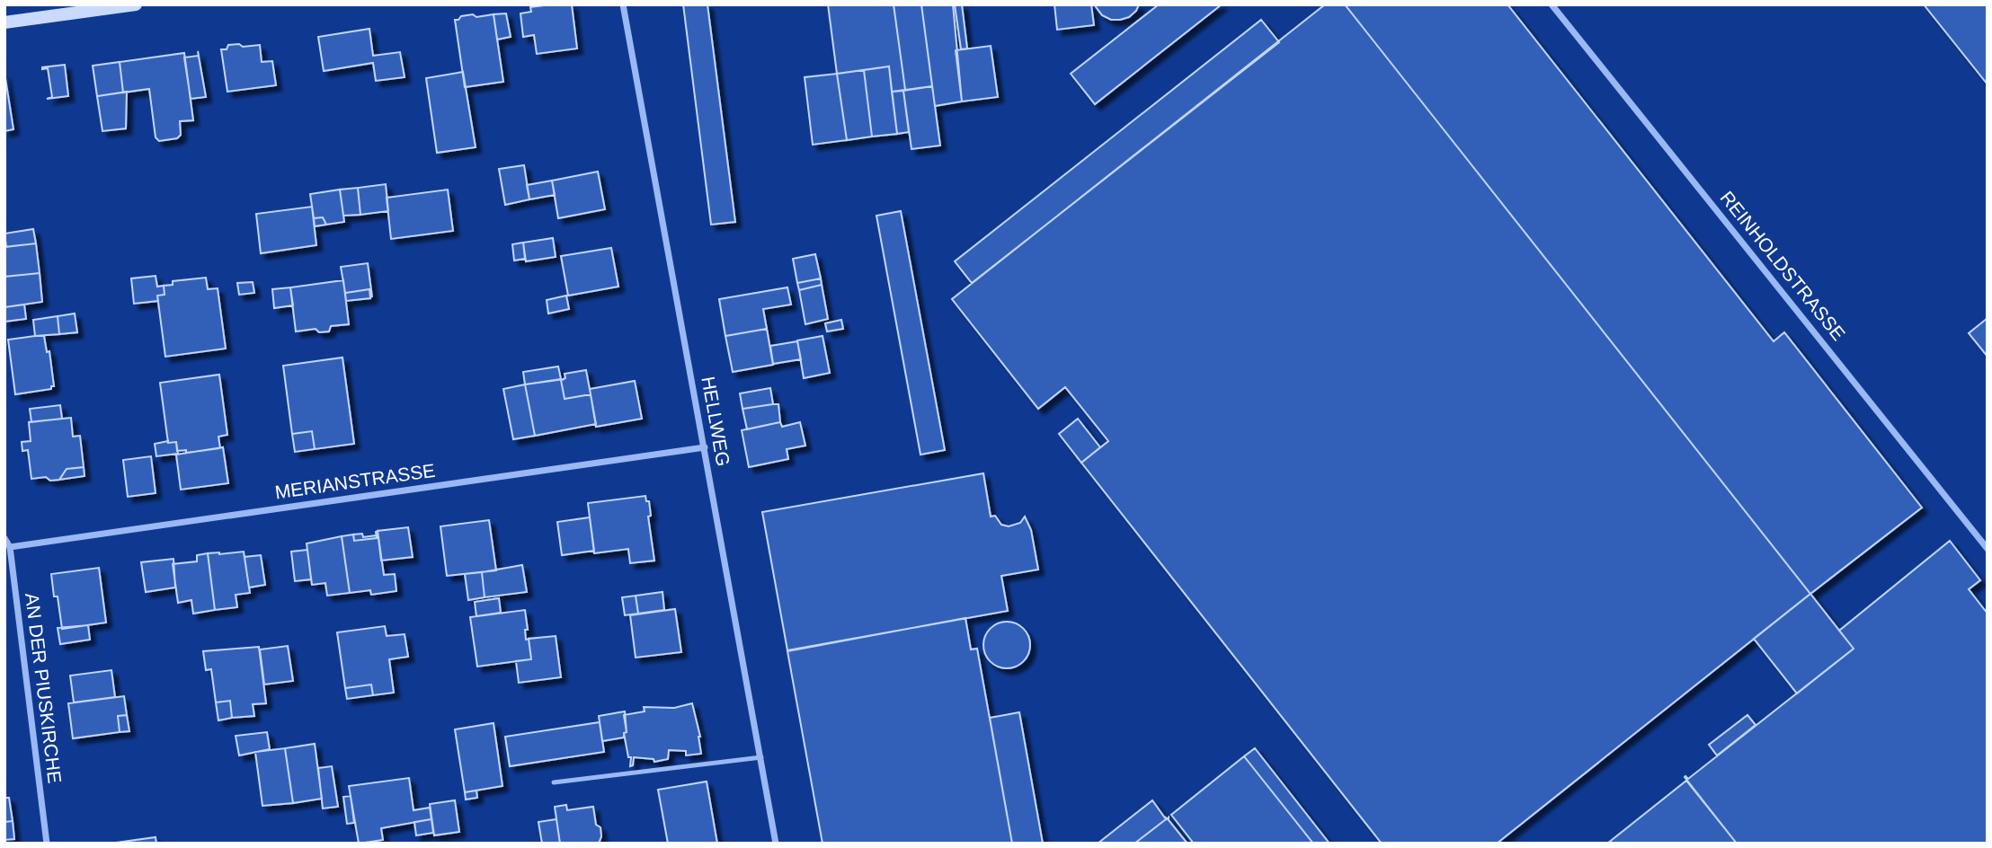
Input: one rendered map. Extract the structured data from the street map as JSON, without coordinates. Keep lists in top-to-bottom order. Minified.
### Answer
{"streets":{"street":["REINHOLDSTRASSE","HELLWEG","MERIANSTRASSE","AN DER PIUSKIRCHE"]},"crossings":[["HELLWEG","MERIANSTRASSE"],["MERIANSTRASSE","AN DER PIUSKIRCHE"]]}
